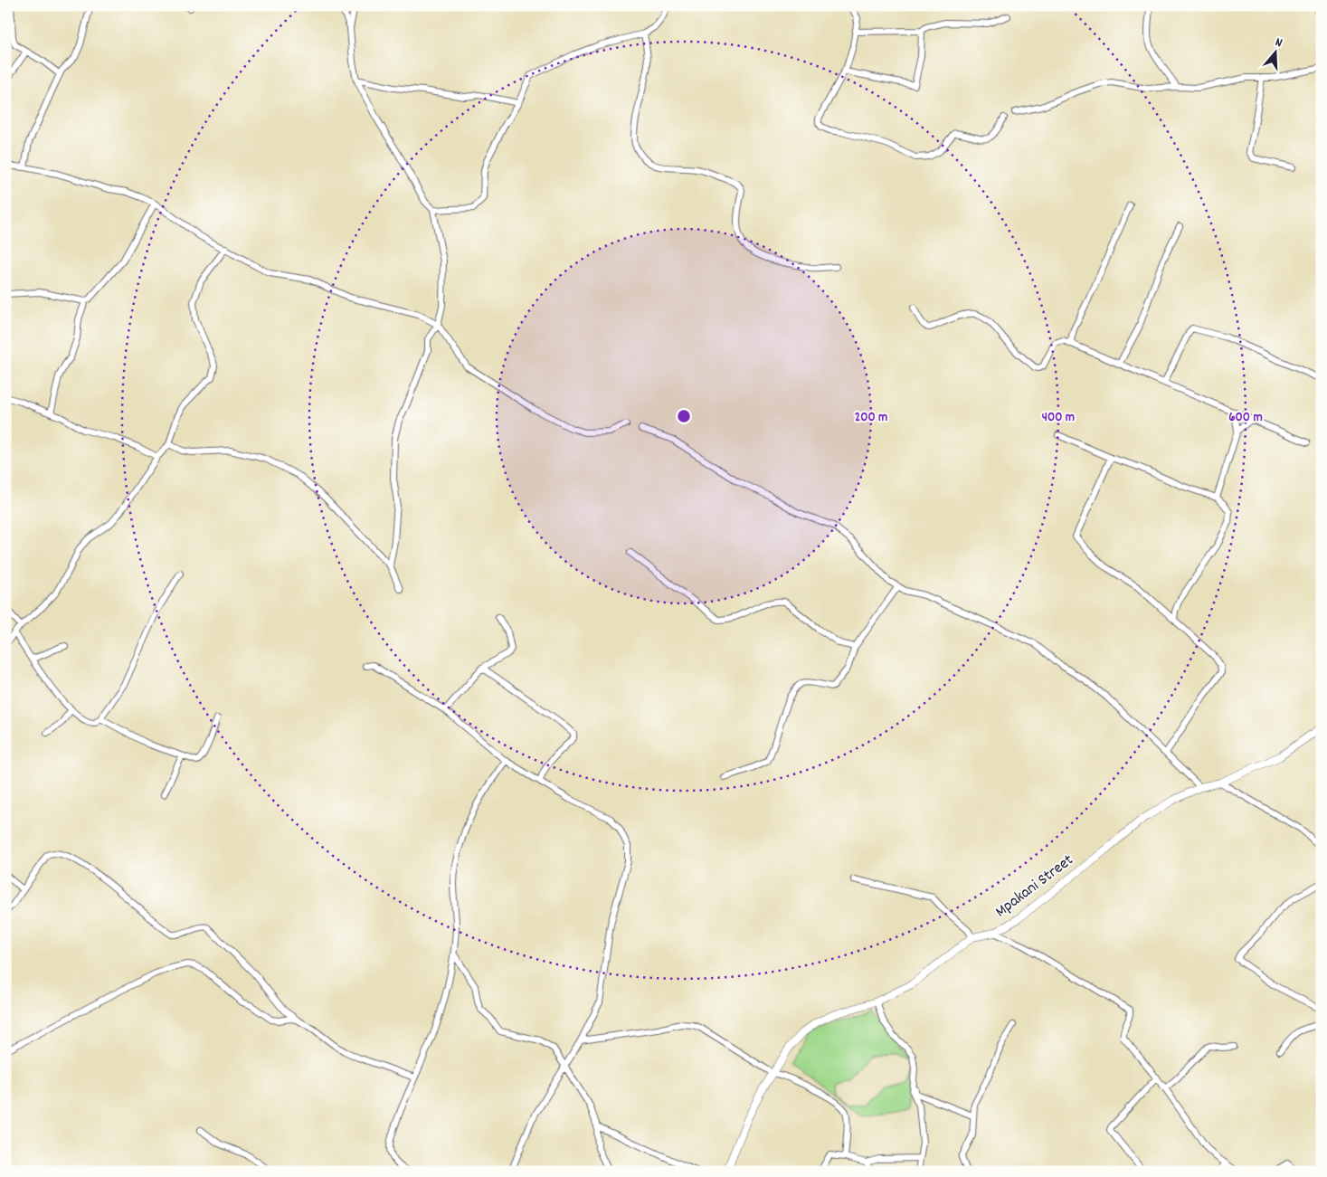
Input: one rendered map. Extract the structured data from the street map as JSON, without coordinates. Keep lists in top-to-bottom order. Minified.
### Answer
{"streets":{"street":["Mpakani Street"]},"north":"top","rings":["200 m","400 m","600 m"]}
